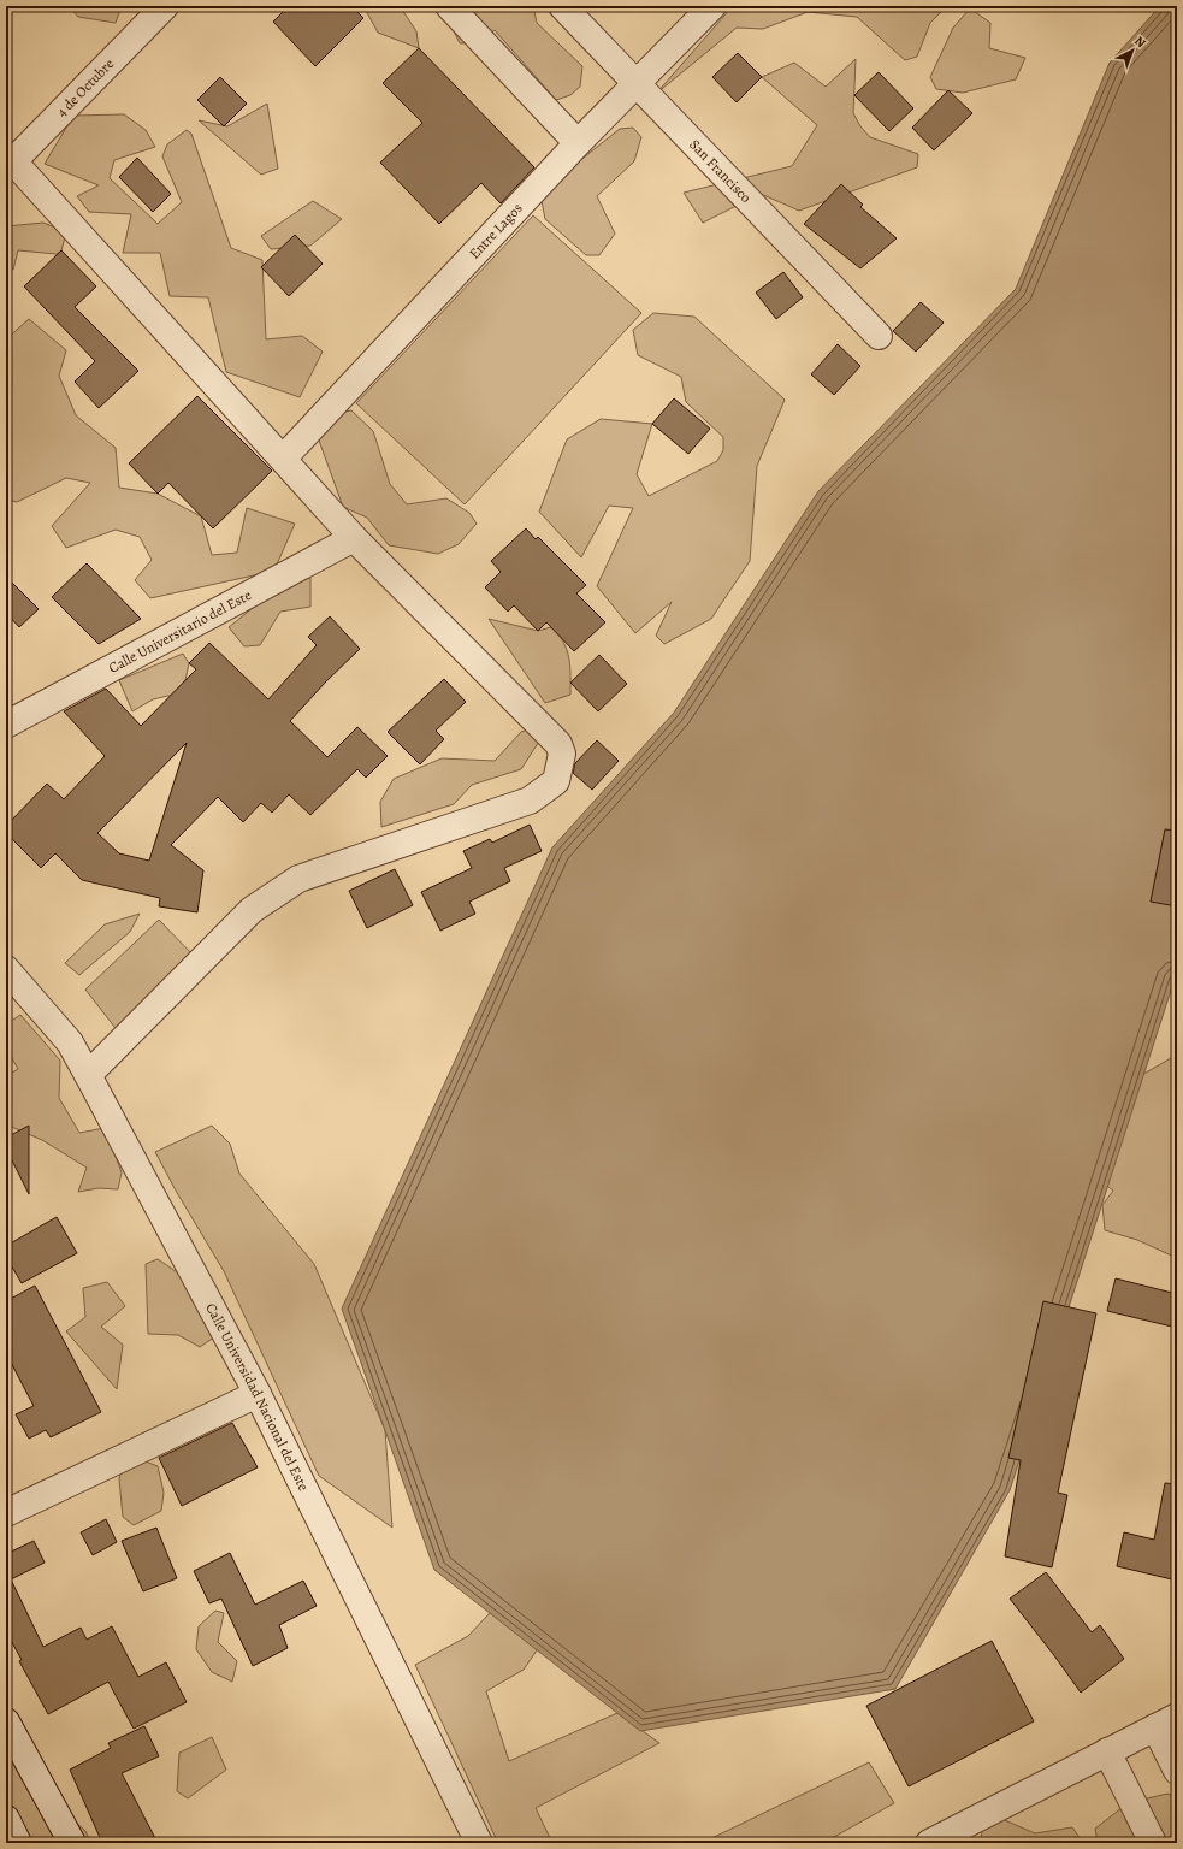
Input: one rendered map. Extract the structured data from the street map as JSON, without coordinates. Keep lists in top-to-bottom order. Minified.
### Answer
{"streets":{"street":["4 de Octubre","San Francisco","Entre Lagos","Calle Universitario del Este","Calle Universidad Nacional del Este"]},"crossings":[["San Francisco","Entre Lagos"]],"north":"top right"}
